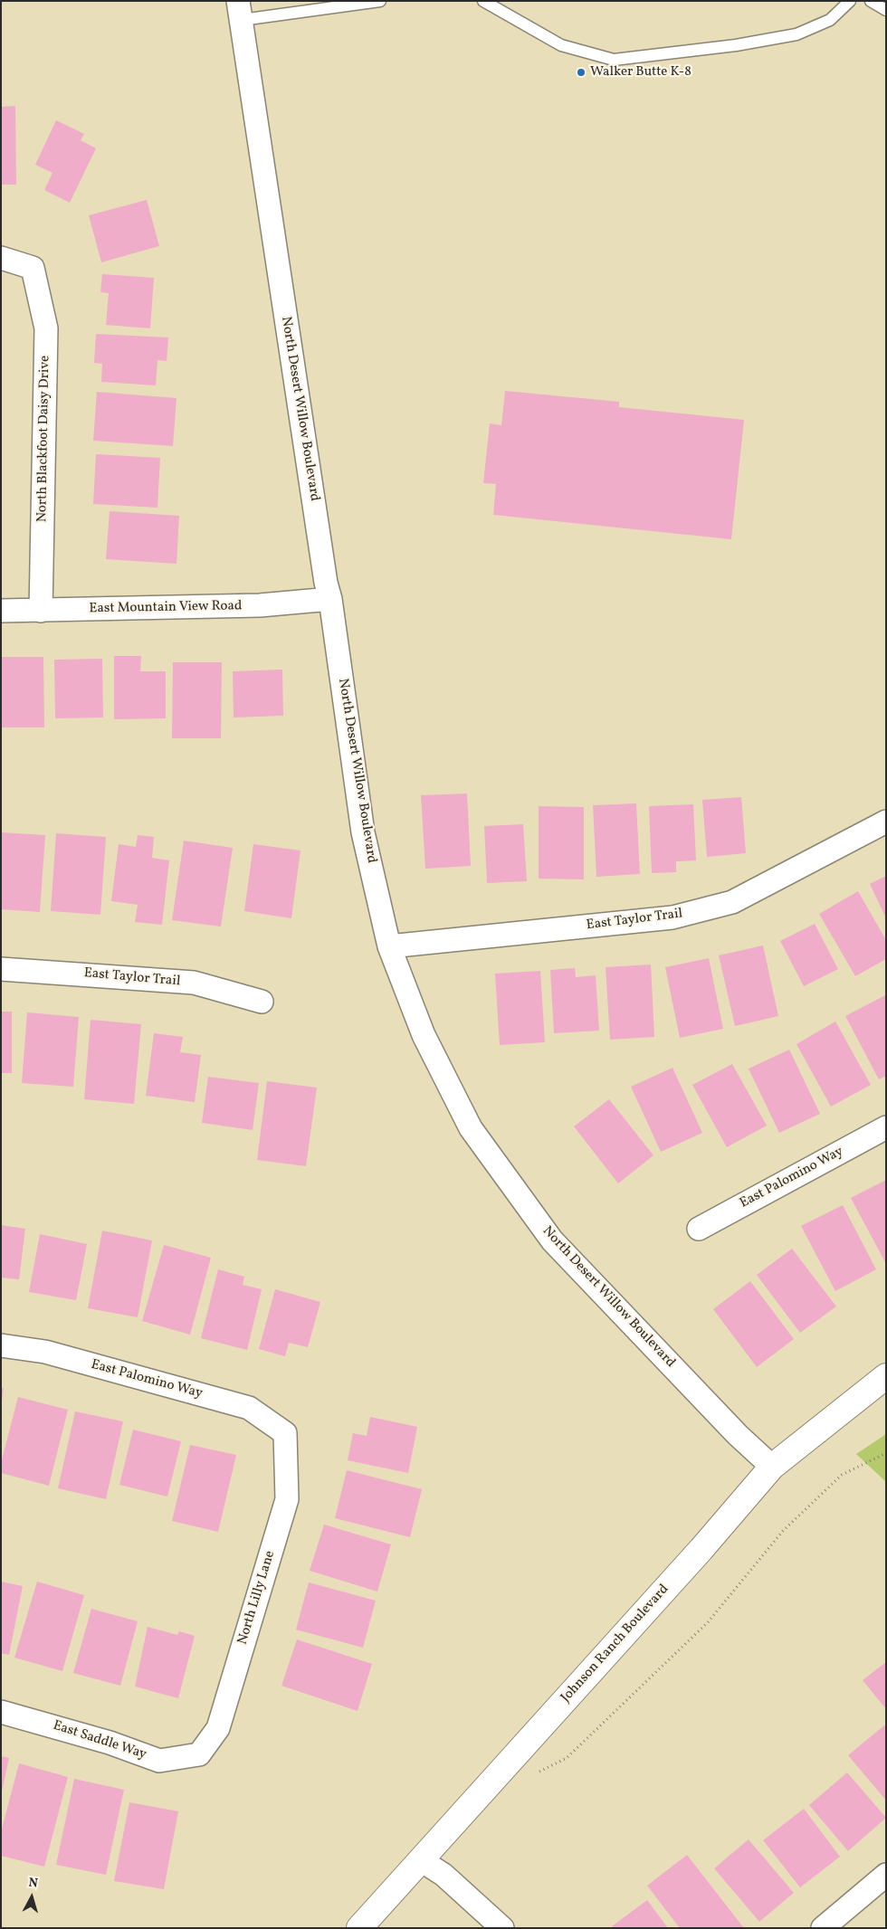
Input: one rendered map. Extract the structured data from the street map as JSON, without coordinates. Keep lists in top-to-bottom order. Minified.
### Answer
{"streets":{"street":["North Desert Willow Boulevard","North Blackfoot Daisy Drive","East Mountain View Road","East Taylor Trail","East Palomino Way","North Lilly Lane","Johnson Ranch Boulevard","East Saddle Way"]},"crossings":[["North Desert Willow Boulevard","East Mountain View Road"],["North Desert Willow Boulevard","East Taylor Trail"],["North Desert Willow Boulevard","Johnson Ranch Boulevard"],["North Blackfoot Daisy Drive","East Mountain View Road"],["East Palomino Way","North Lilly Lane"],["North Lilly Lane","East Saddle Way"]],"places":["Walker Butte K-8"],"north":"top"}
